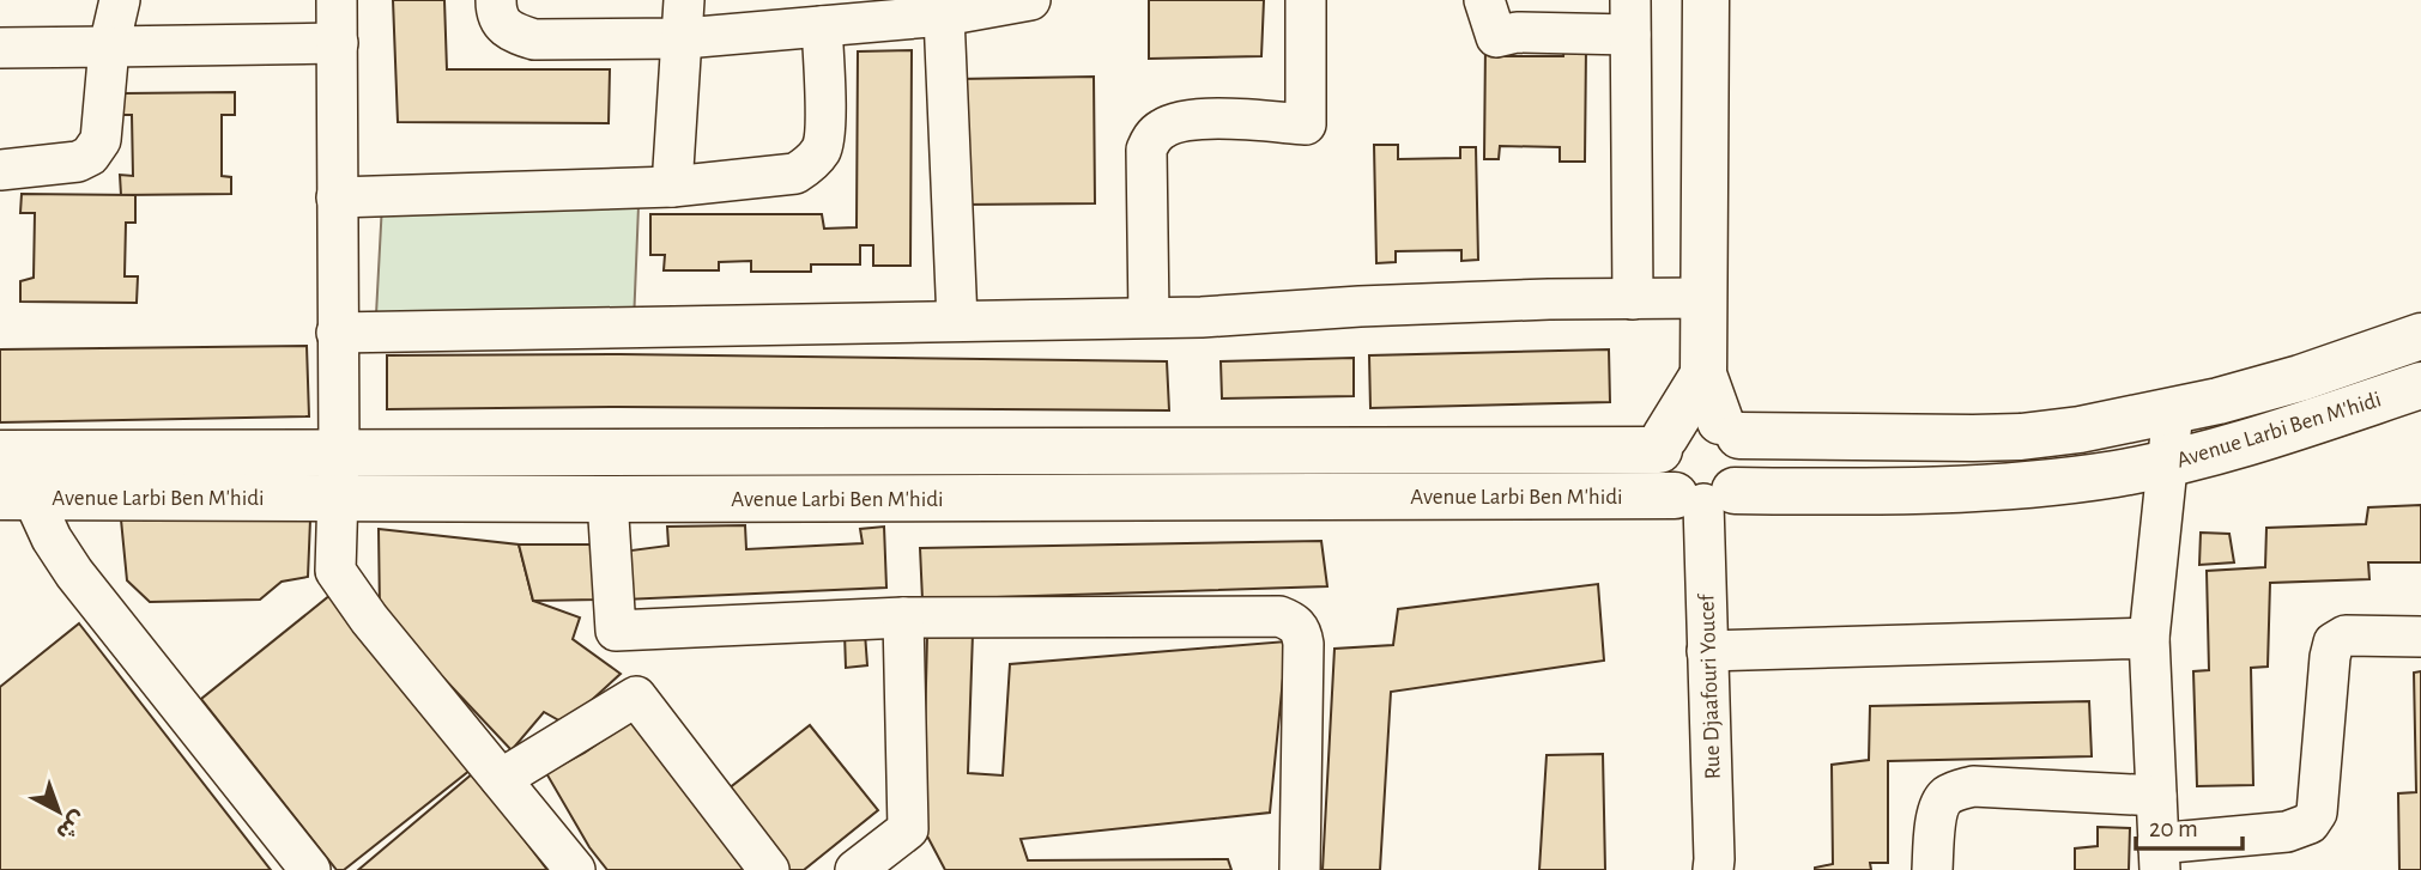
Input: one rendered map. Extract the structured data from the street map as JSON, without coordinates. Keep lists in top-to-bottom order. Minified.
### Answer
{"streets":{"main road":["Avenue Larbi Ben M'hidi"],"street":["Rue Djaafouri Youcef"]},"crossings":[["Avenue Larbi Ben M'hidi","Rue Djaafouri Youcef"]],"scale_bar":"20 m","north":"bottom right"}
